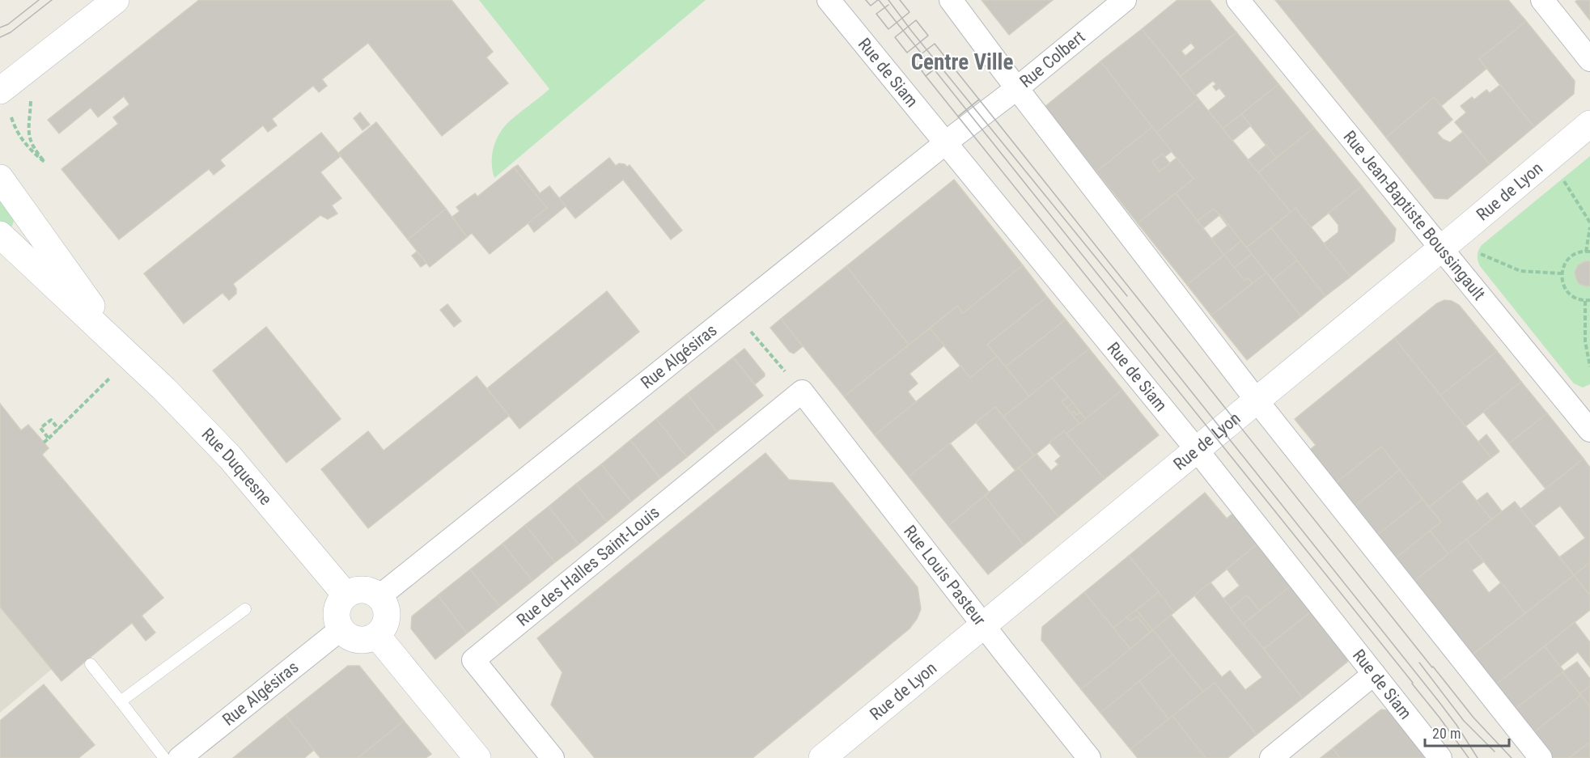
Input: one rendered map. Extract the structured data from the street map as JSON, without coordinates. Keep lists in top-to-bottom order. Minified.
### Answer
{"streets":{"main road":["Rue de Lyon","Rue Duquesne"],"street":["Rue Colbert","Rue de Siam","Rue Jean-Baptiste Boussingault","Rue Algésiras","Rue des Halles Saint-Louis","Rue Louis Pasteur"]},"crossings":[["Rue Colbert","Rue Algésiras"],["Rue de Siam","Rue de Lyon"],["Rue de Siam","Rue Algésiras"],["Rue de Lyon","Rue Jean-Baptiste Boussingault"],["Rue de Lyon","Rue Louis Pasteur"],["Rue Algésiras","Rue Duquesne"],["Rue des Halles Saint-Louis","Rue Louis Pasteur"]],"districts":["Centre Ville"],"scale_bar":"20 m"}
